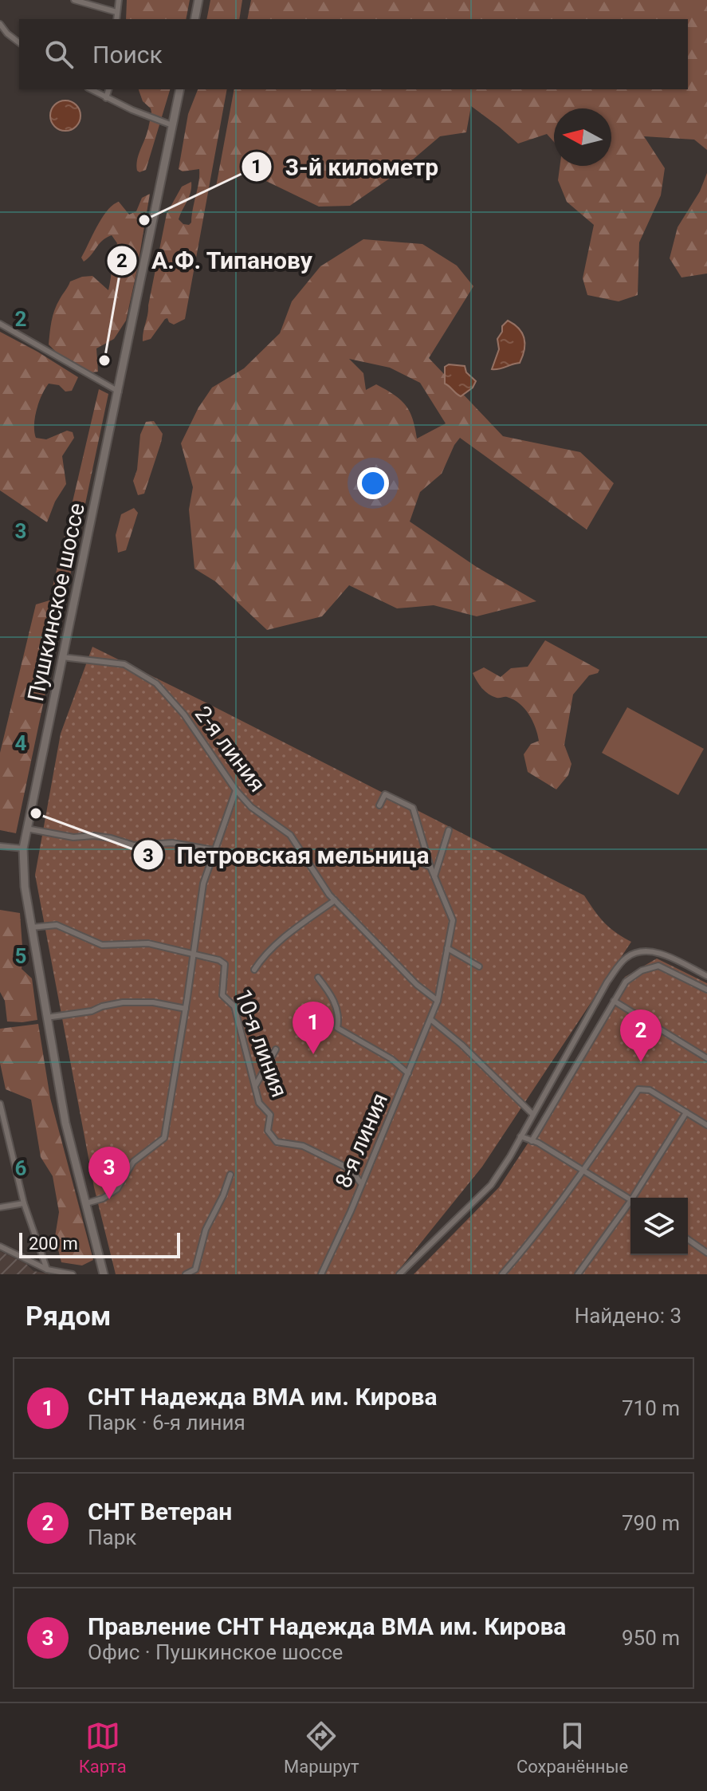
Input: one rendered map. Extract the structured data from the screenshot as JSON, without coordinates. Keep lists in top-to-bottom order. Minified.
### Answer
{"streets":{"main road":["Пушкинское шоссе"],"street":["2-я линия","10-я линия","8-я линия"]},"crossings":[["Пушкинское шоссе","2-я линия"],["10-я линия","8-я линия"]],"places":["3-й километр","А.Ф. Типанову","Петровская мельница"],"scale_bar":"200 m","north":"left","page":{"search":"Поиск","pins":["1","2","3"],"scale":"200 m","heading":["Рядом","Найдено: 3"],"list":[{"mark":"1","name":"СНТ Надежда ВМА им. Кирова","note":"Парк · 6-я линия","value":"710 m"},{"mark":"2","name":"СНТ Ветеран","note":"Парк","value":"790 m"},{"mark":"3","name":"Правление СНТ Надежда ВМА им. Кирова","note":"Офис · Пушкинское шоссе","value":"950 m"}],"nav":["Карта","Маршрут","Сохранённые"]},"grid":{"rows":["2","3","4","5","6"]}}
